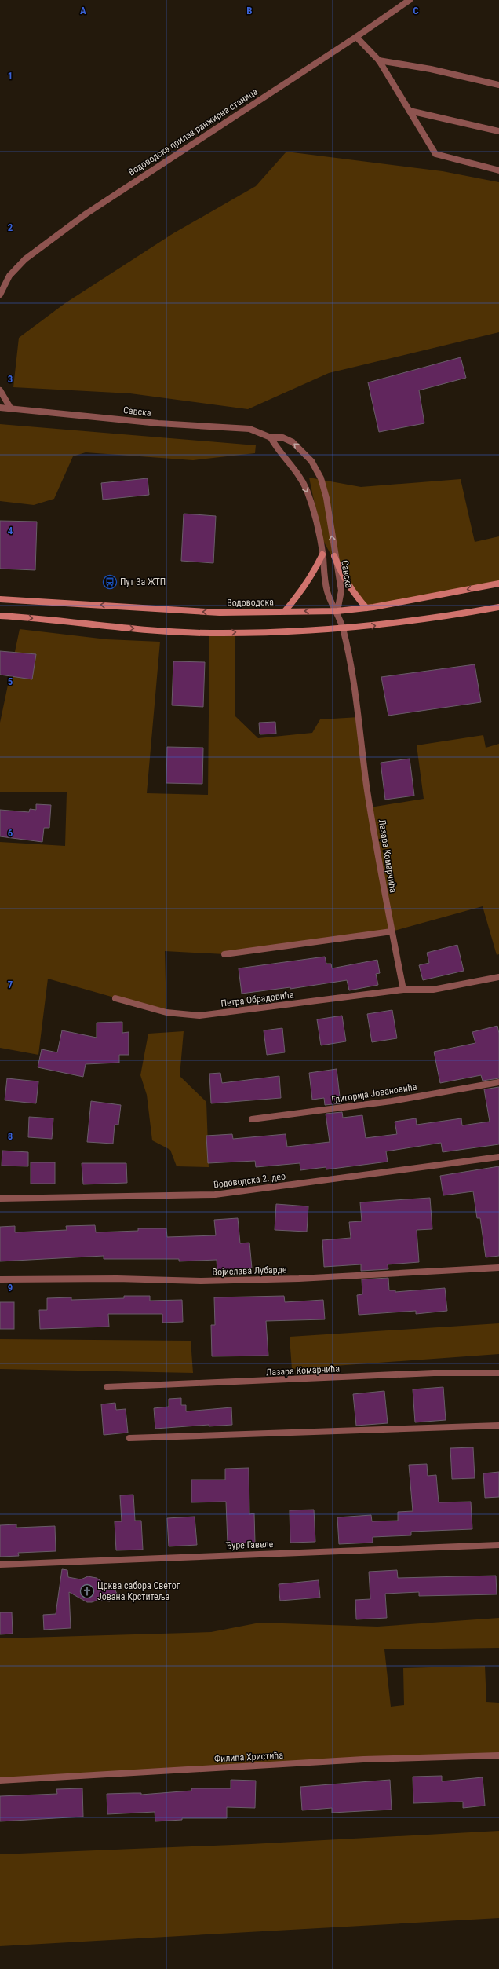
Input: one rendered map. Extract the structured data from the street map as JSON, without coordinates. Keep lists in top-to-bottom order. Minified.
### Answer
{"streets":{"main road":["Водоводска"],"street":["Водоводска прилаз ранжирна станица","Савска","Лазара Комарчића","Петра Обрадовића","Глигорија Јовановића","Водоводска 2. део","Војислава Лубарде","Ђуре Гавеле","Филипа Христића"]},"crossings":[["Савска","Водоводска"],["Савска","Лазара Комарчића"],["Лазара Комарчића","Петра Обрадовића"]],"places":{"bus stop":["Пут За ЖТП"],"church":["Црква сабора Светог Јована Крститеља"]},"grid":{"columns":["A","B","C"],"rows":["1","2","3","4","5","6","7","8","9"]}}
